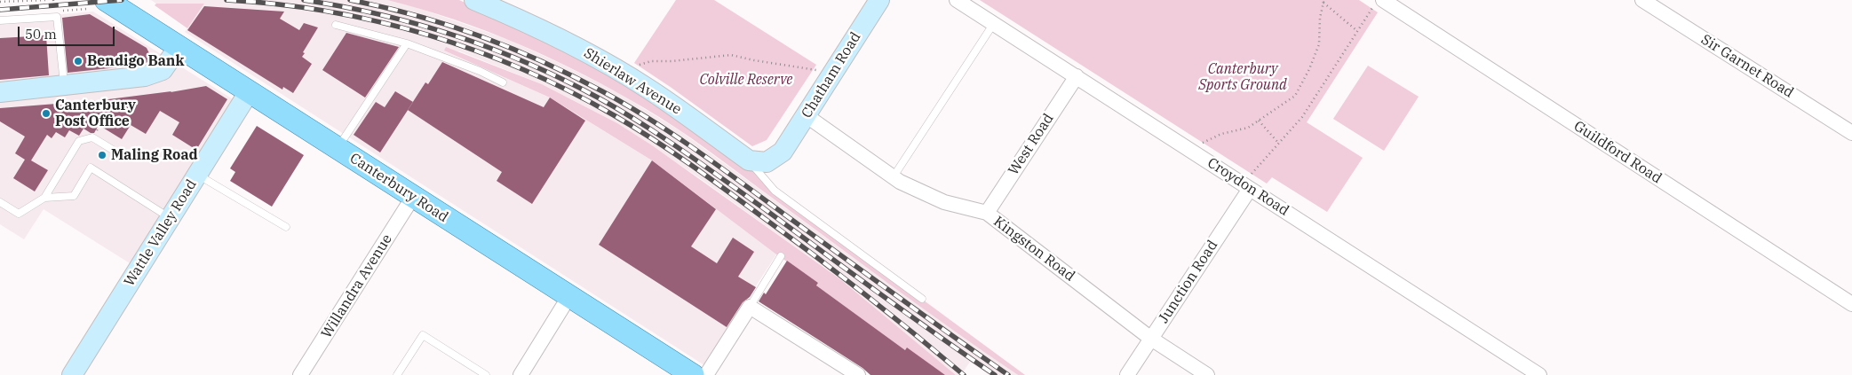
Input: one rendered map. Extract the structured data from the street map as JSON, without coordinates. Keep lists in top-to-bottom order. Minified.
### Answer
{"streets":{"main road":["Canterbury Road"],"street":["Sir Garnet Road","Chatham Road","Shierlaw Avenue","West Road","Guildford Road","Croydon Road","Wattle Valley Road","Kingston Road","Junction Road","Willandra Avenue"]},"crossings":[["Chatham Road","Shierlaw Avenue"],["Chatham Road","Kingston Road"],["West Road","Croydon Road"],["West Road","Kingston Road"],["Croydon Road","Junction Road"],["Canterbury Road","Wattle Valley Road"],["Canterbury Road","Willandra Avenue"],["Kingston Road","Junction Road"]],"parks":["Canterbury Sports Ground","Colville Reserve"],"places":["Bendigo Bank","Canterbury Post Office","Maling Road"],"scale_bar":"50 m"}
